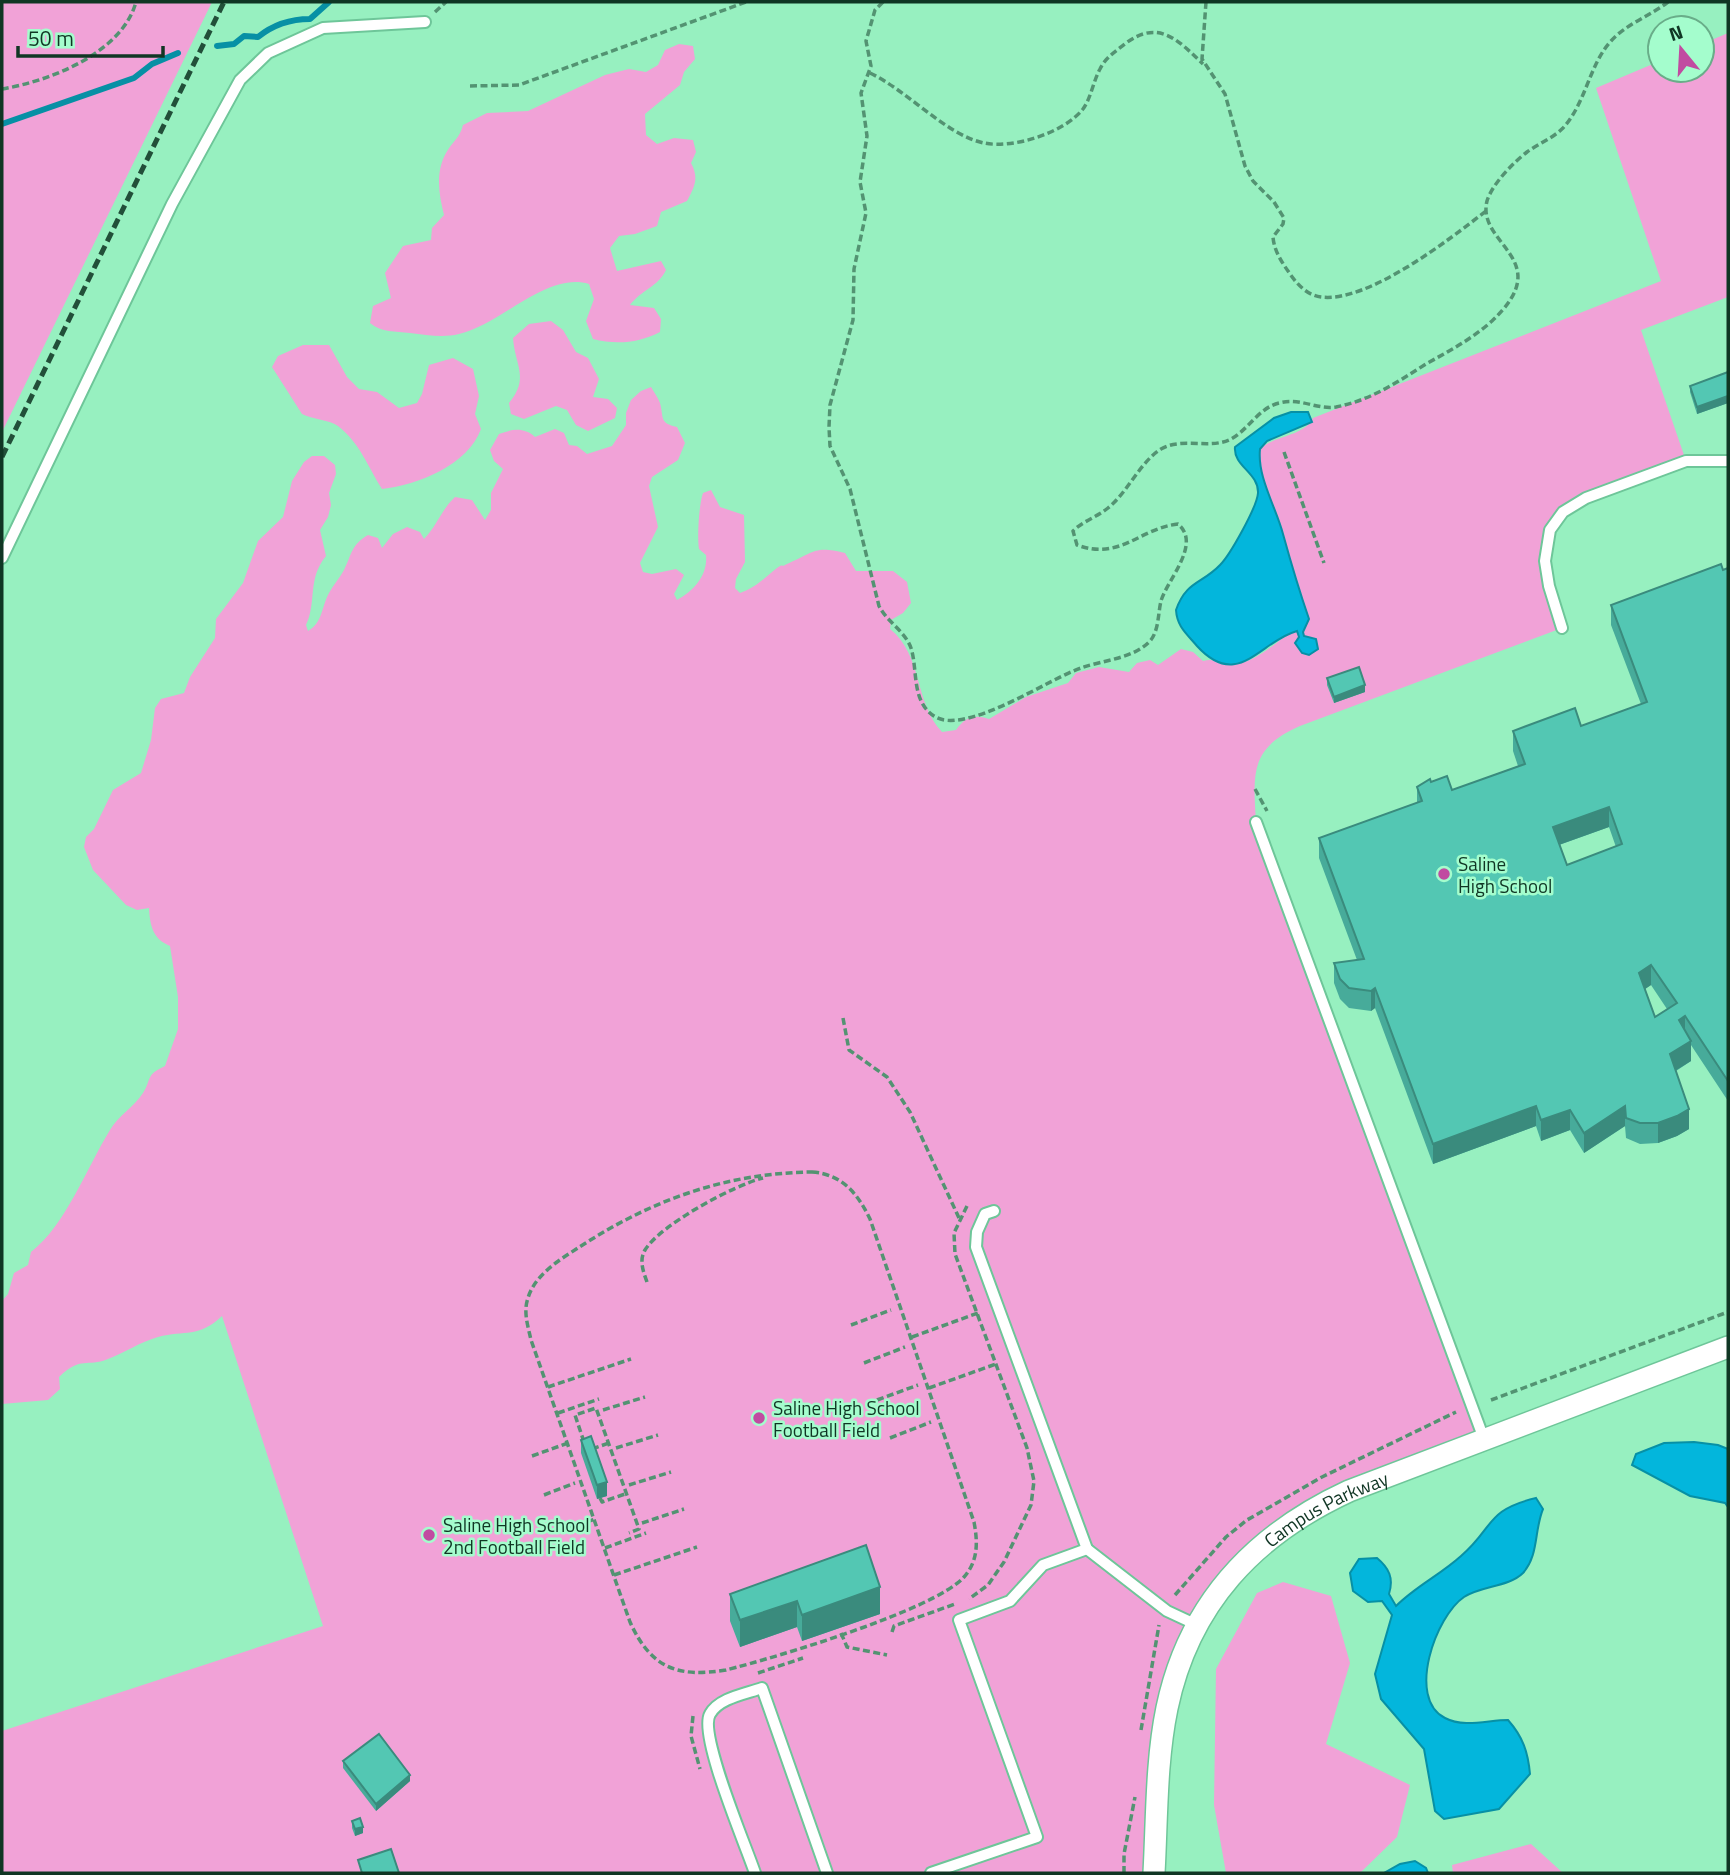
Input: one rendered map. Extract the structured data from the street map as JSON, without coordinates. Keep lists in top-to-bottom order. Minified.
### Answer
{"streets":{"street":["Campus Parkway"]},"places":["Saline High School","Saline High School Football Field","Saline High School 2nd Football Field"],"scale_bar":"50 m","north":"top"}
